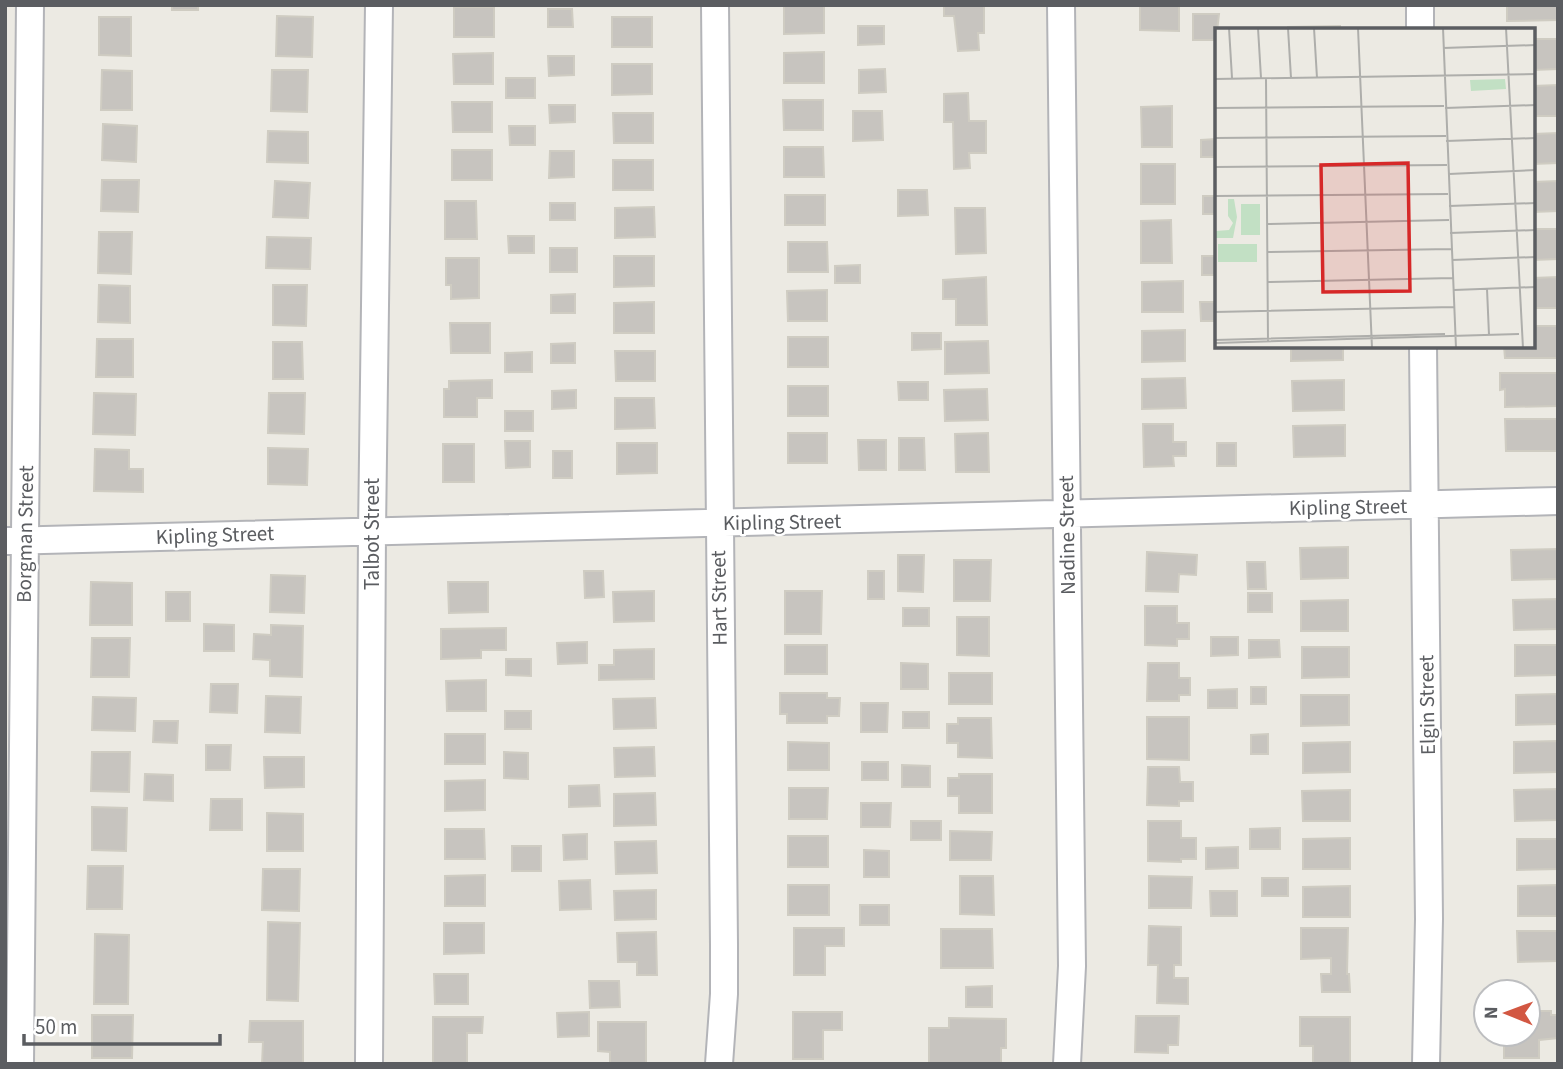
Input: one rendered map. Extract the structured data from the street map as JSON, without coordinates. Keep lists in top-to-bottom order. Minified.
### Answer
{"streets":{"street":["Kipling Street","Borgman Street","Talbot Street","Nadine Street","Hart Street","Elgin Street"]},"crossings":[["Kipling Street","Borgman Street"],["Kipling Street","Talbot Street"],["Kipling Street","Nadine Street"],["Kipling Street","Hart Street"],["Kipling Street","Elgin Street"]],"scale_bar":"50 m","north":"left"}
